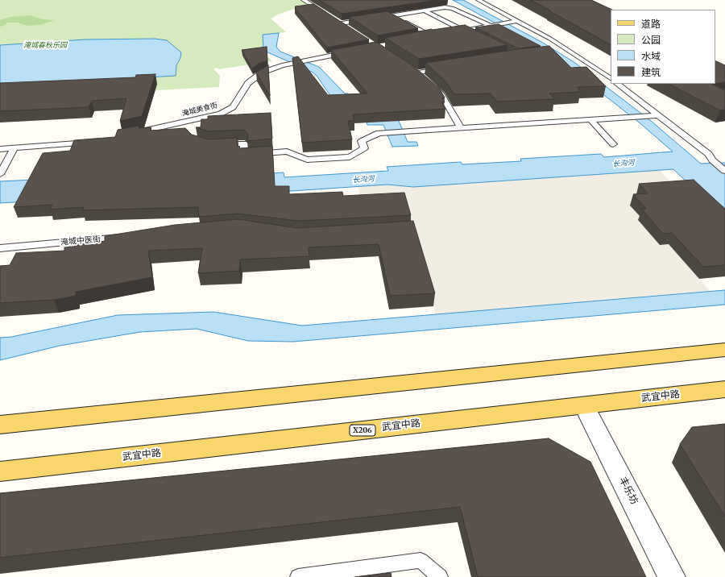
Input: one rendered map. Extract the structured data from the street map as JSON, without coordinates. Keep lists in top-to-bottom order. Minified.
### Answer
{"streets":{"main road":["武宜中路","X206"],"street":["丰乐坊"],"lane":["淹城美食街","淹城中医街"]},"crossings":[["武宜中路","丰乐坊"]],"water":["长沟河"],"parks":["淹城春秋乐园"],"legend":["道路","公园","水域","建筑"]}
